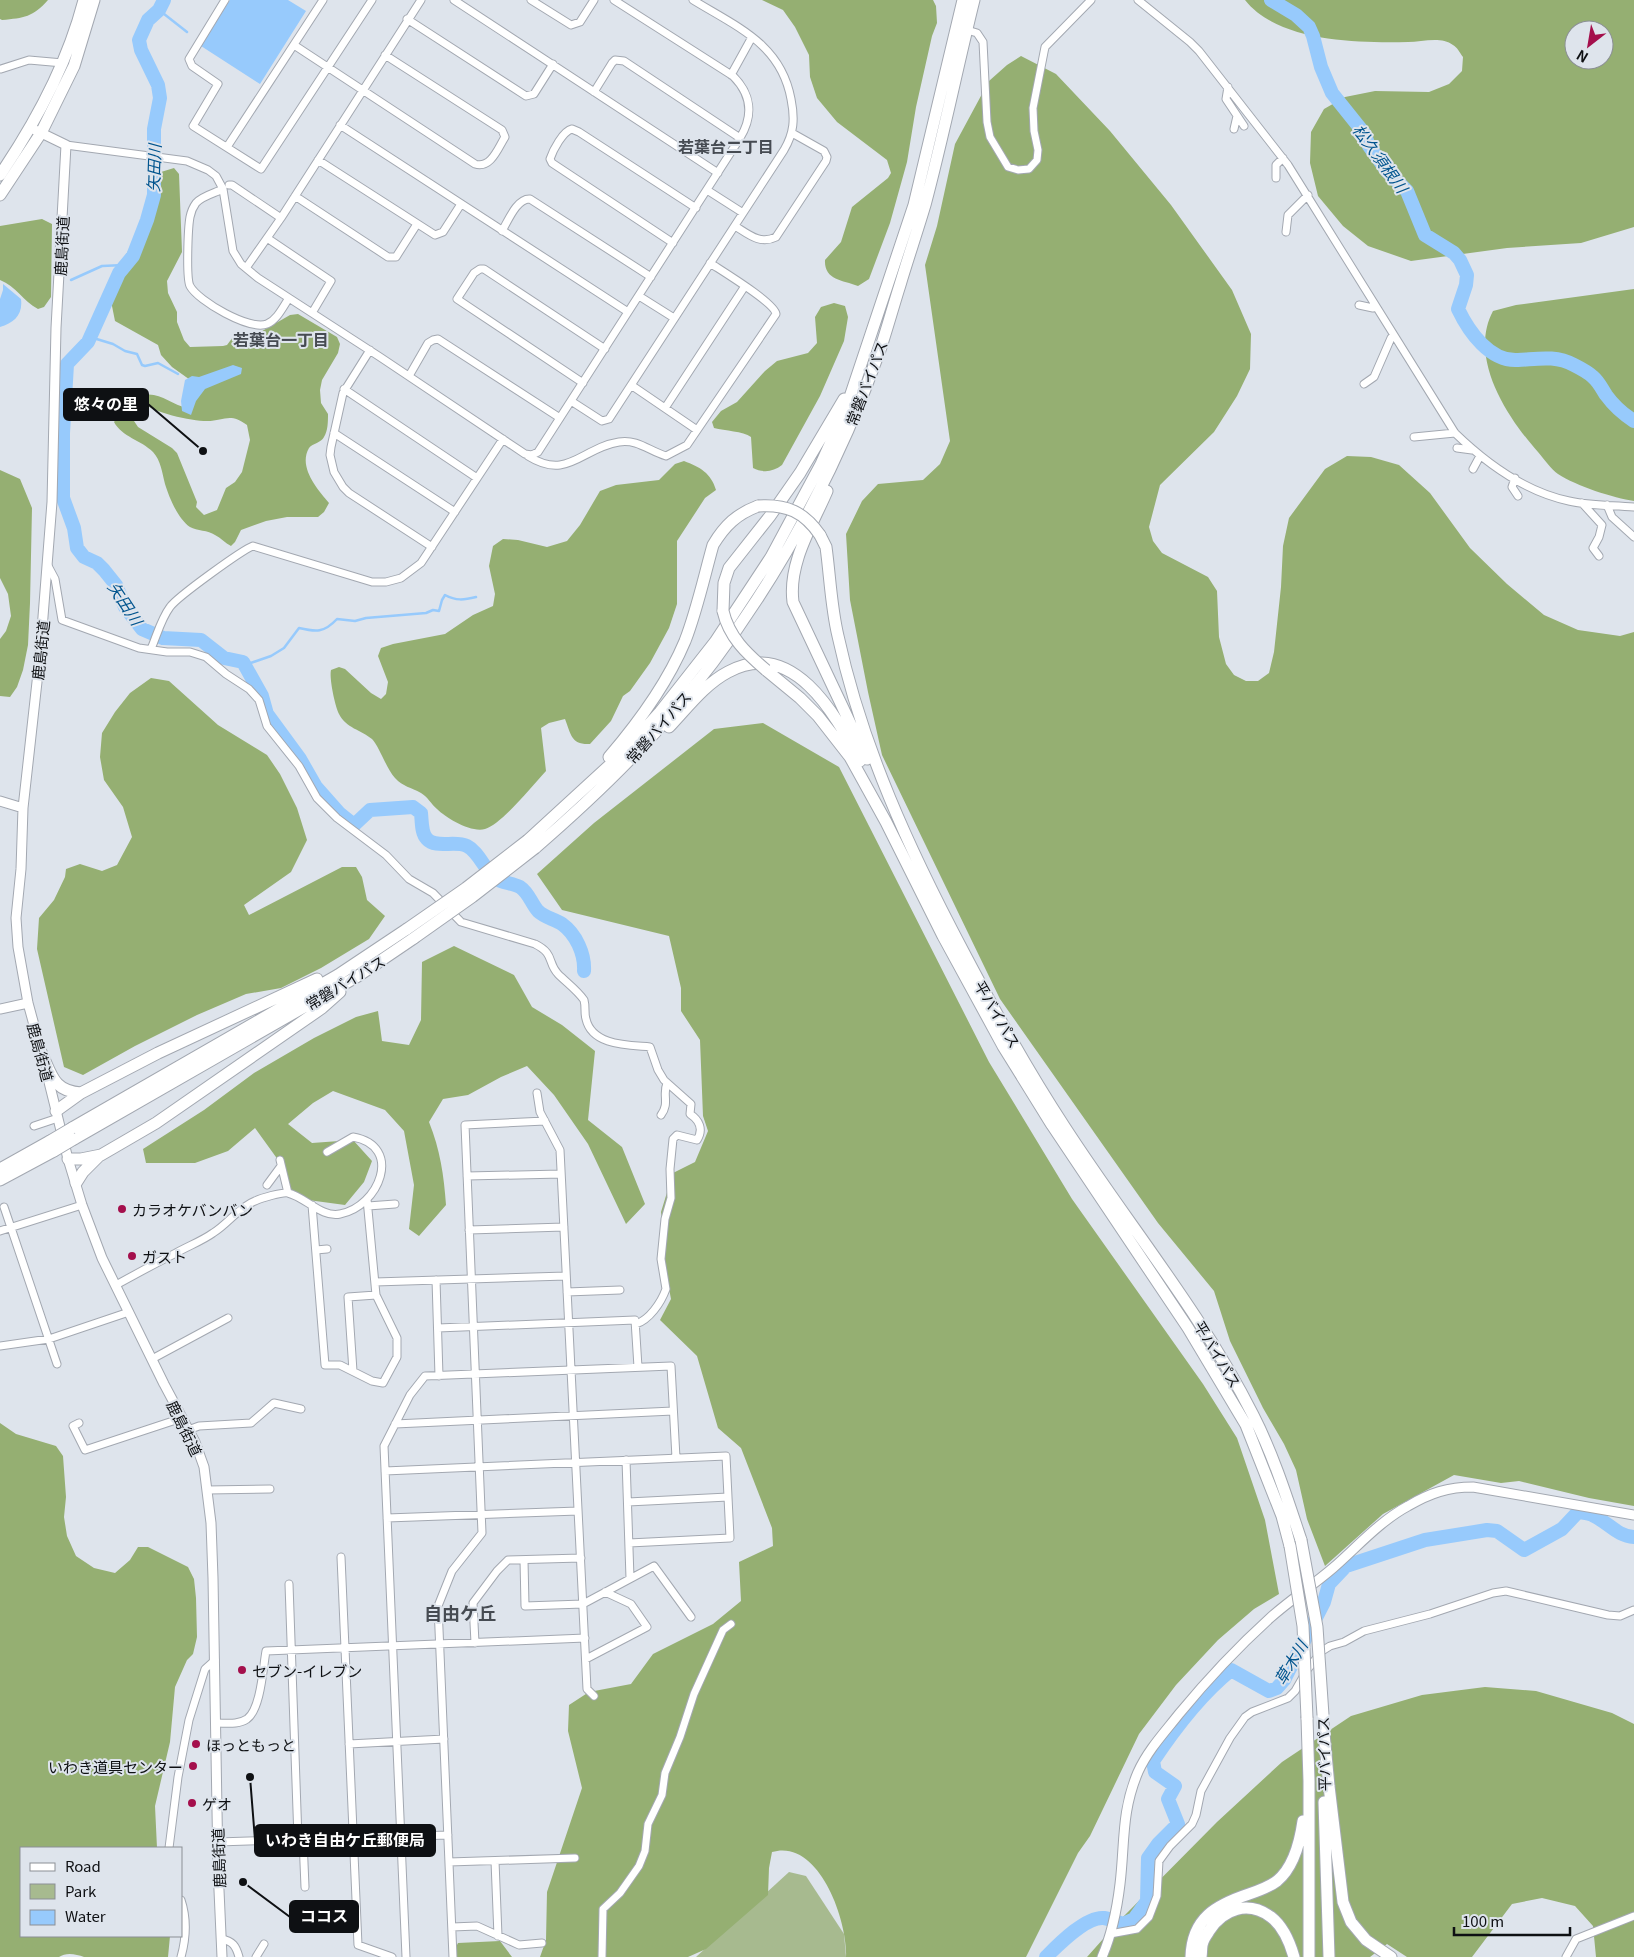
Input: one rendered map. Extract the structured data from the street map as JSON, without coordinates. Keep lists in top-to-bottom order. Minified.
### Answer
{"streets":{"main road":["常磐バイパス","平バイパス"],"street":["鹿島街道"]},"districts":["若葉台二丁目","若葉台一丁目","自由ケ丘"],"water":["松久須根川","矢田川","草木川"],"places":["悠々の里","カラオケバンバン","ガスト","セブン-イレブン","ほっともっと","いわき道具センター","いわき自由ケ丘郵便局","ゲオ","ココス"],"legend":["Road","Park","Water"],"scale_bar":"100 m","north":"bottom left"}
